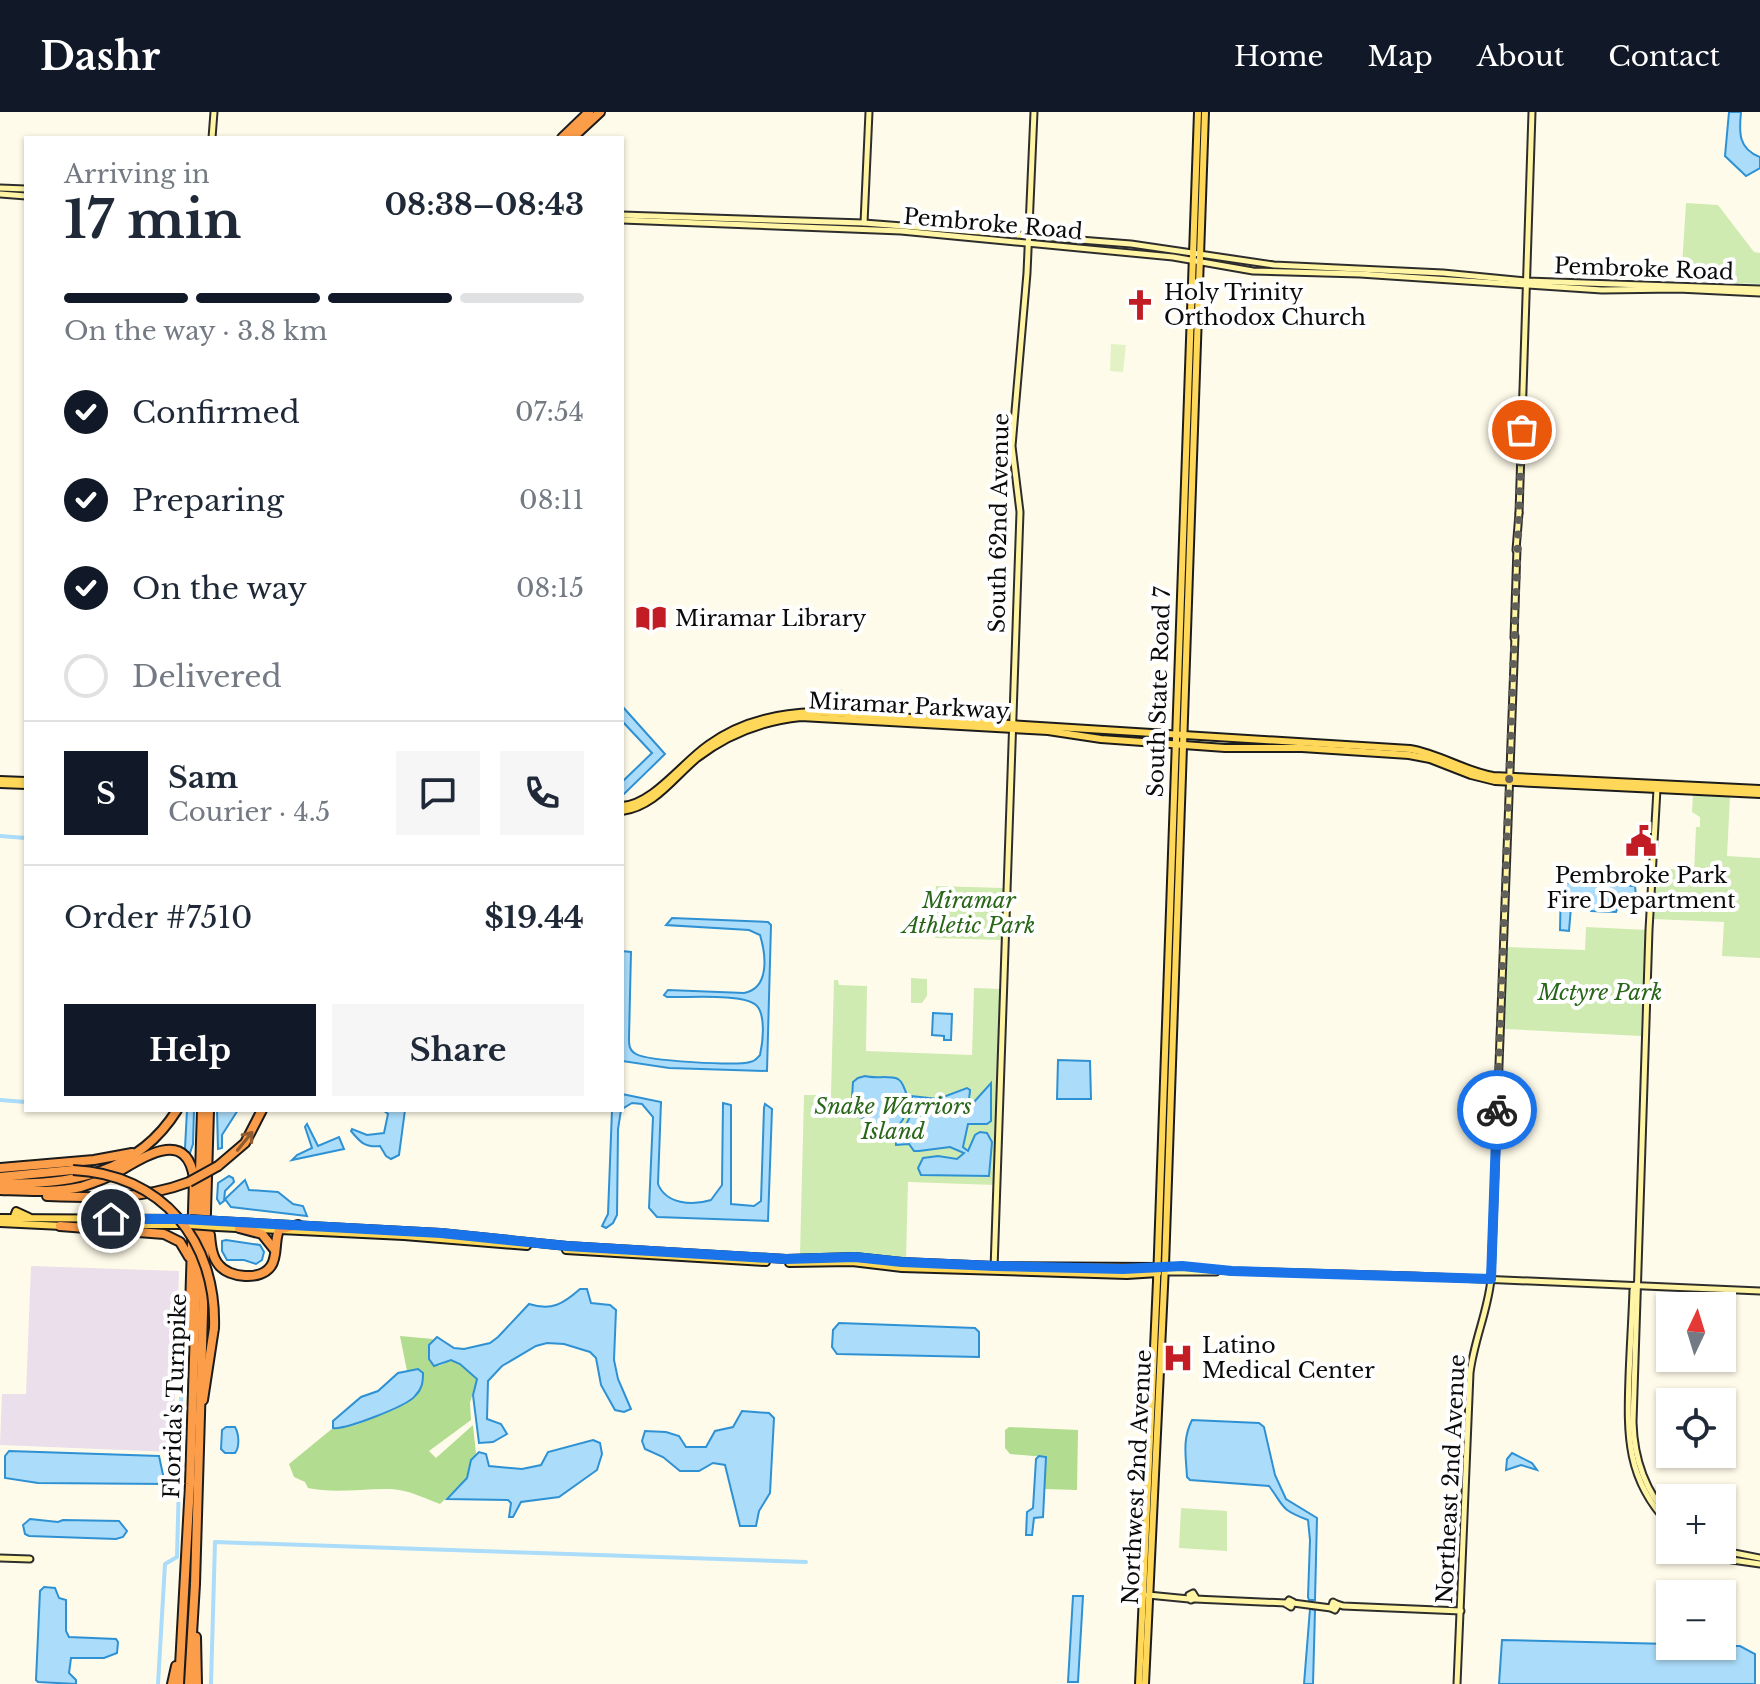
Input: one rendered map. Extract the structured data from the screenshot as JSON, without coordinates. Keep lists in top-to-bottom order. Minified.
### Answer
{"streets":{"highway":["Florida's Turnpike"],"main road":["South State Road 7","Miramar Parkway","Northwest 2nd Avenue"],"street":["Pembroke Road","South 62nd Avenue","Northeast 2nd Avenue"]},"crossings":[["Pembroke Road","South 62nd Avenue"],["Pembroke Road","South State Road 7"],["Pembroke Road","Northeast 2nd Avenue"],["South 62nd Avenue","Miramar Parkway"],["South State Road 7","Miramar Parkway"]],"parks":["Miramar Athletic Park","Mctyre Park","Snake Warriors Island"],"places":{"church":["Holy Trinity Orthodox Church"],"library":["Miramar Library"],"public building":["Pembroke Park Fire Department"],"hospital":["Latino Medical Center"]},"north":"top","page":{"header":"Dashr","nav":["Home","Map","About","Contact"],"heading":["17 min","Arriving in","08:38–08:43"],"panel":["Sam","Courier · 4.5","Order #7510","$19.44"],"bar":"On the way · 3.8 km","list":[["Confirmed","07:54"],["Preparing","08:11"],["On the way","08:15"],"Delivered"],"round":"S","buttons":["Help","Share"],"map_buttons":["+","−"]}}
